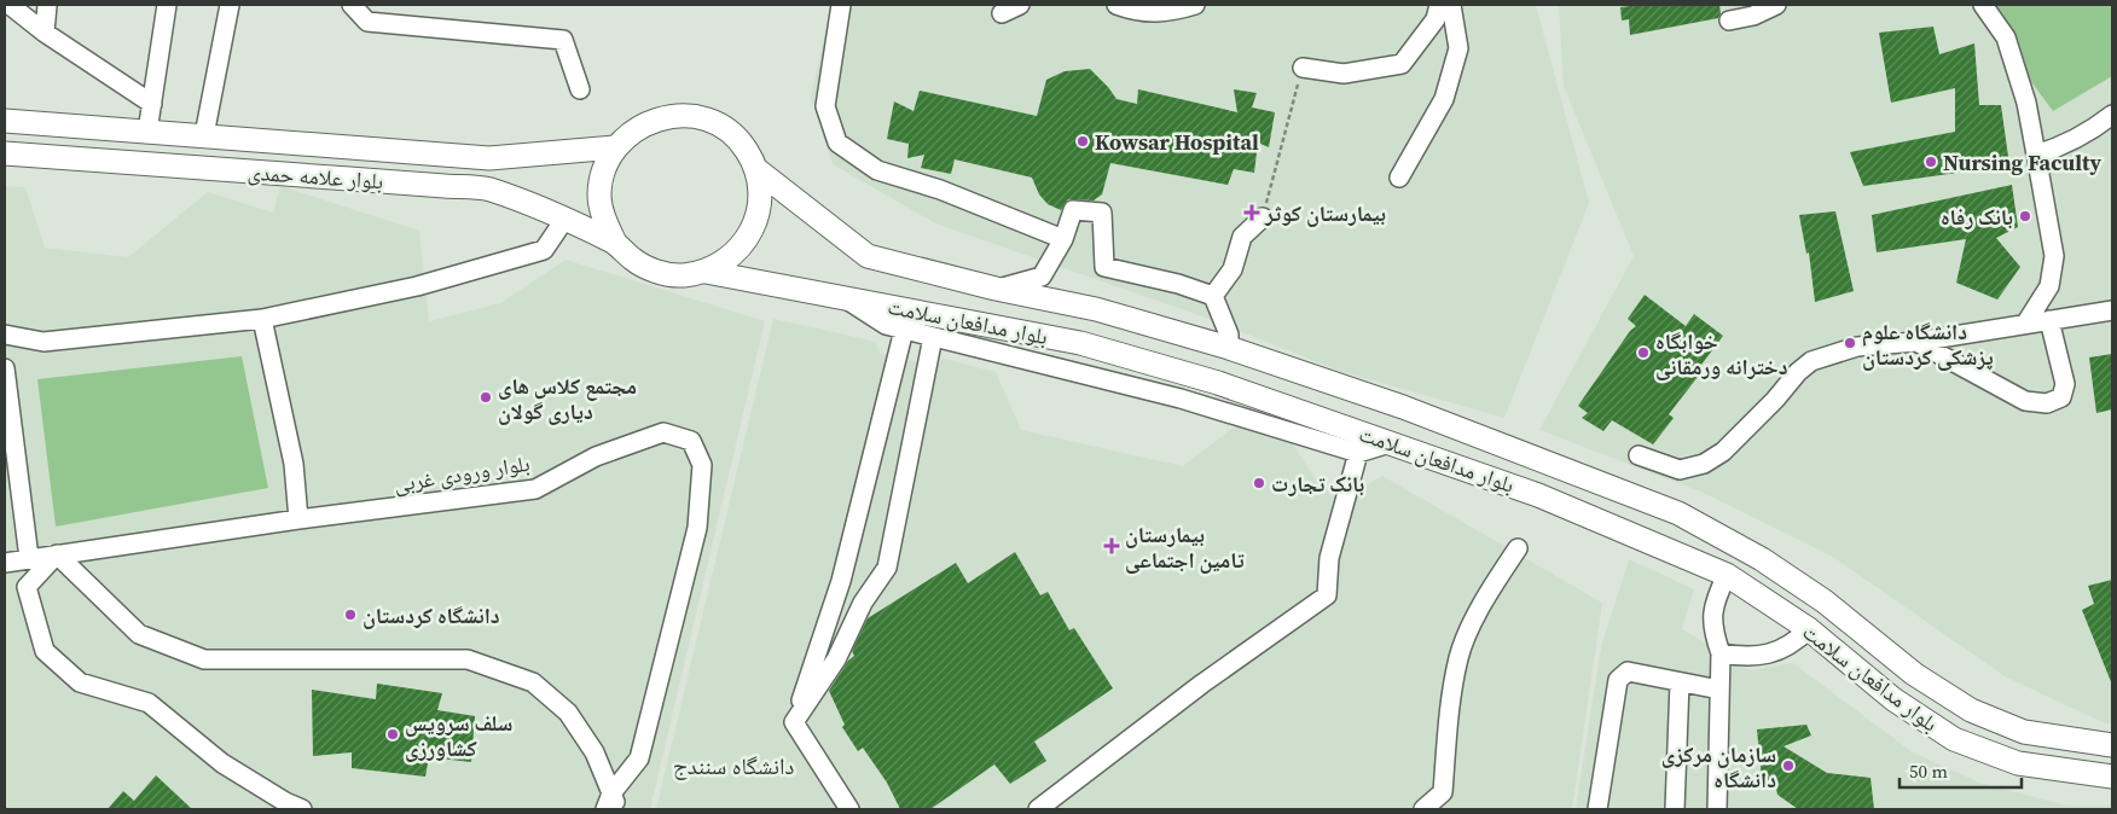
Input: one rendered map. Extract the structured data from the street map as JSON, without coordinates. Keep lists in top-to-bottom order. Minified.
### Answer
{"streets":{"main road":["بلوار علامه حمدی","بلوار مدافعان سلامت"],"street":["بلوار ورودی غربی"]},"crossings":[["بلوار علامه حمدی","بلوار مدافعان سلامت"]],"districts":["دانشگاه سنندج"],"places":{"other":["Kowsar Hospital","Nursing Faculty","بانک رفاه","دانشگاه علوم پزشکی کردستان","خوابگاه دخترانه ورمقانی","مجتمع کلاس های دیاری گولان","بانک تجارت","دانشگاه کردستان","سلف سرویس کشاورزی","سازمان مرکزی دانشگاه"],"health":["بیمارستان کوثر","بیمارستان تامین اجتماعی"]},"scale_bar":"50 m"}
